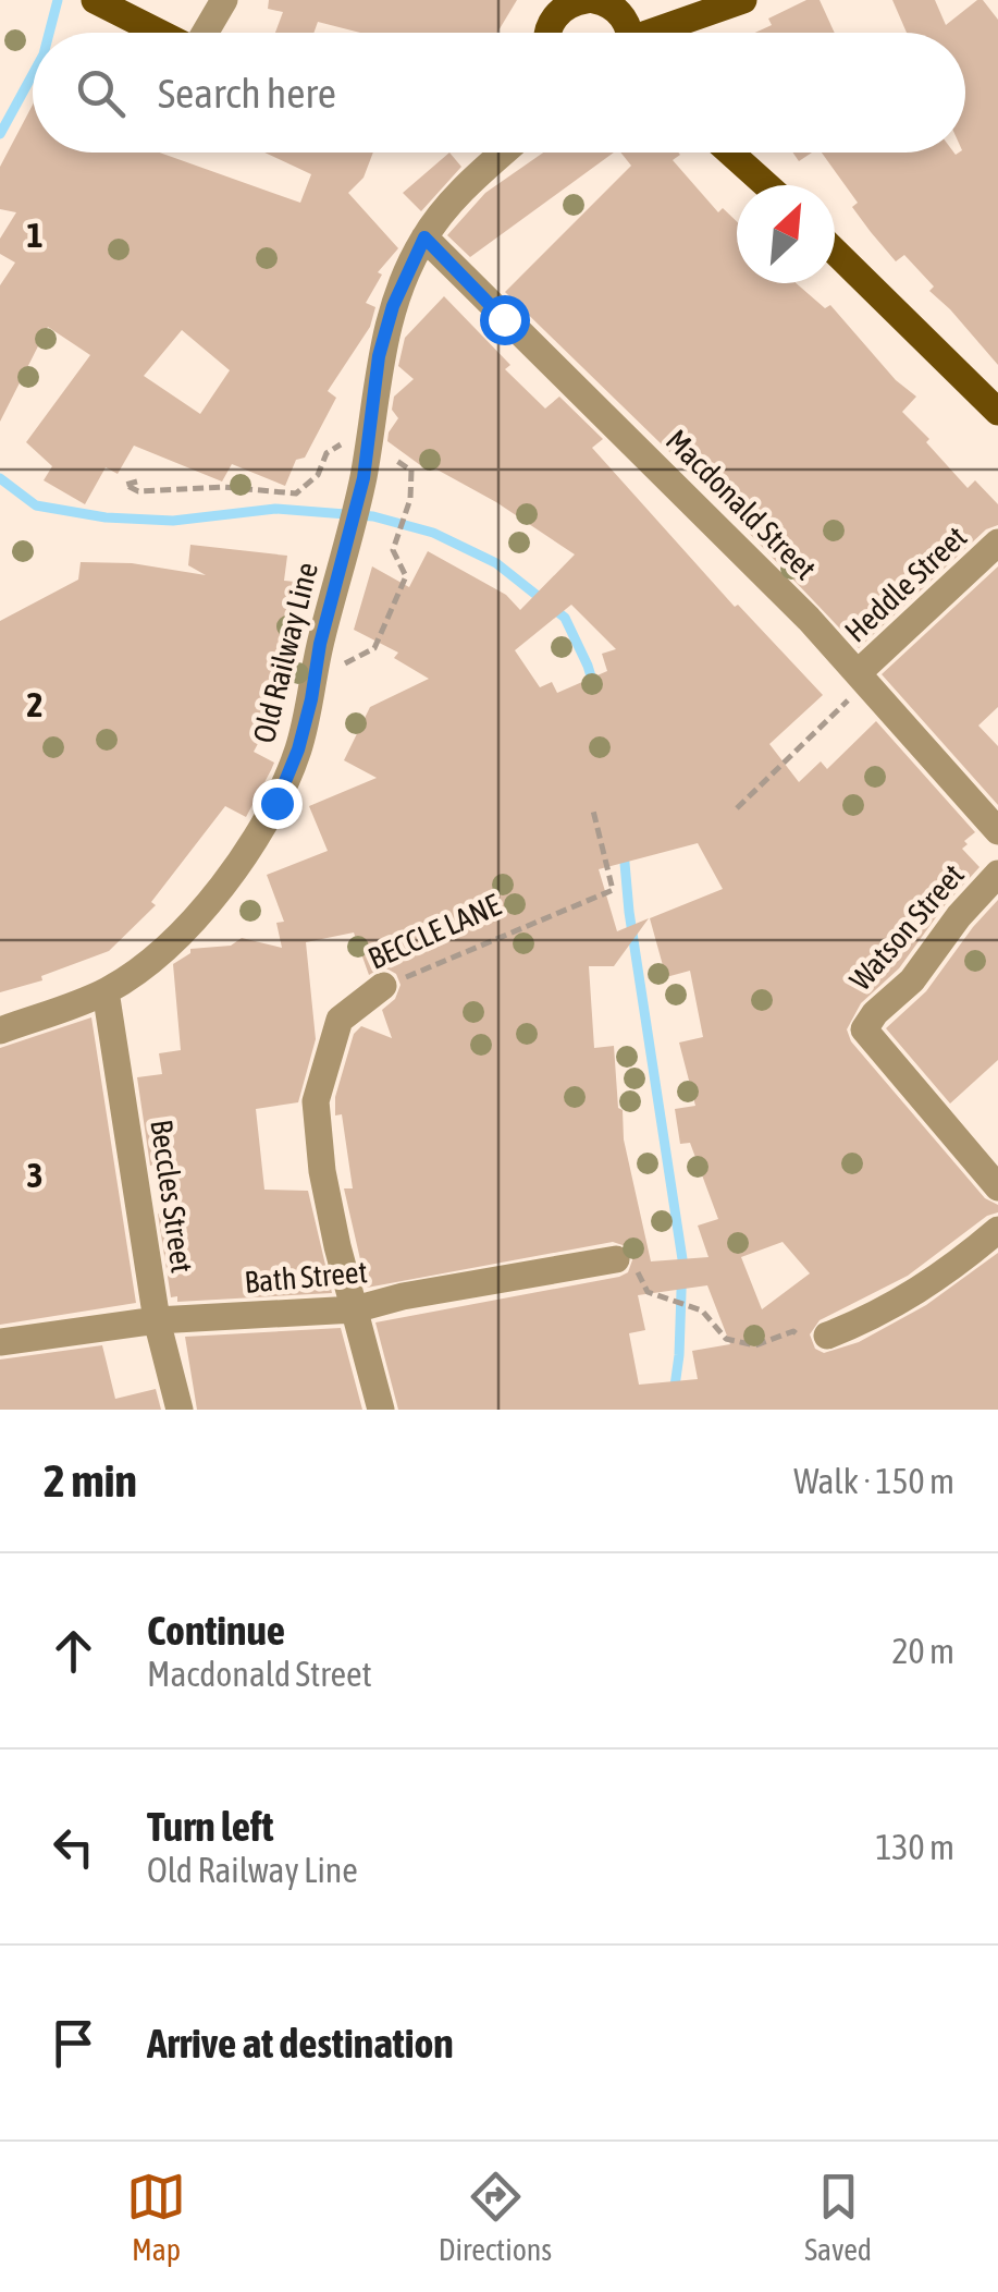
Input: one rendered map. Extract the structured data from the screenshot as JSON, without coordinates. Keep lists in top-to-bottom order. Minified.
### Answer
{"streets":{"street":["Macdonald Street","Heddle Street","Old Railway Line","Watson Street","BECCLE LANE","Beccles Street","Bath Street"]},"crossings":[["Macdonald Street","Heddle Street"],["Macdonald Street","Old Railway Line"],["Old Railway Line","Beccles Street"],["BECCLE LANE","Bath Street"],["Beccles Street","Bath Street"]],"north":"top right","page":{"search":"Search here","heading":["2 min","Walk · 150 m"],"list":[["Continue","Macdonald Street","20 m"],["Turn left","Old Railway Line","130 m"],"Arrive at destination"],"nav":["Map","Directions","Saved"]},"grid":{"rows":["1","2","3"]}}
